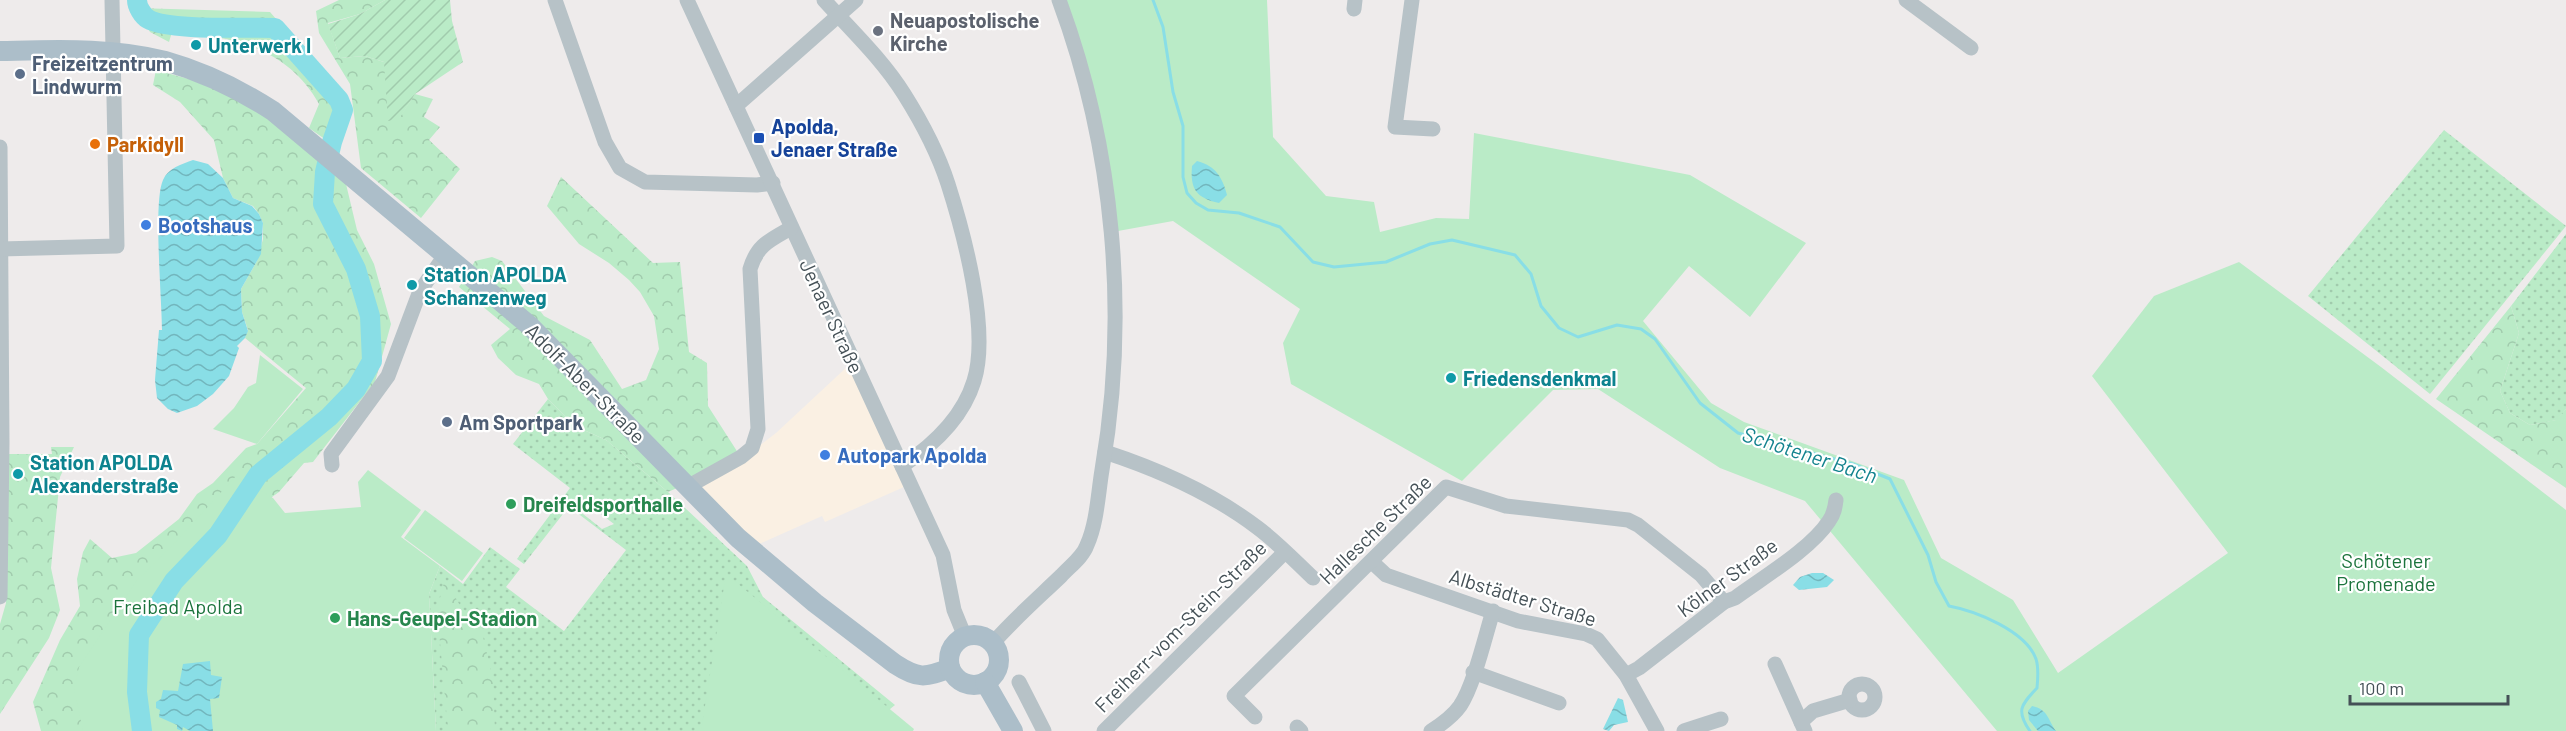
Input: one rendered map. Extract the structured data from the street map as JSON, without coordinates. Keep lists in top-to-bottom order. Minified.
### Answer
{"streets":{"main road":["Adolf-Aber-Straße"],"street":["Jenaer Straße","Hallesche Straße","Kölner Straße","Albstädter Straße","Freiherr-vom-Stein-Straße"]},"crossings":[["Jenaer Straße","Adolf-Aber-Straße"],["Hallesche Straße","Kölner Straße"],["Hallesche Straße","Albstädter Straße"],["Kölner Straße","Albstädter Straße"]],"water":["Schötener Bach"],"parks":["Schötener Promenade","Freibad Apolda"],"places":{"other":["Neuapostolische Kirche","Unterwerk I","Freizeitzentrum Lindwurm","Parkidyll","Bootshaus","Station APOLDA Schanzenweg","Friedensdenkmal","Am Sportpark","Autopark Apolda","Station APOLDA Alexanderstraße","Dreifeldsporthalle","Hans-Geupel-Stadion"],"transit":["Apolda, Jenaer Straße"]},"scale_bar":"100 m"}
